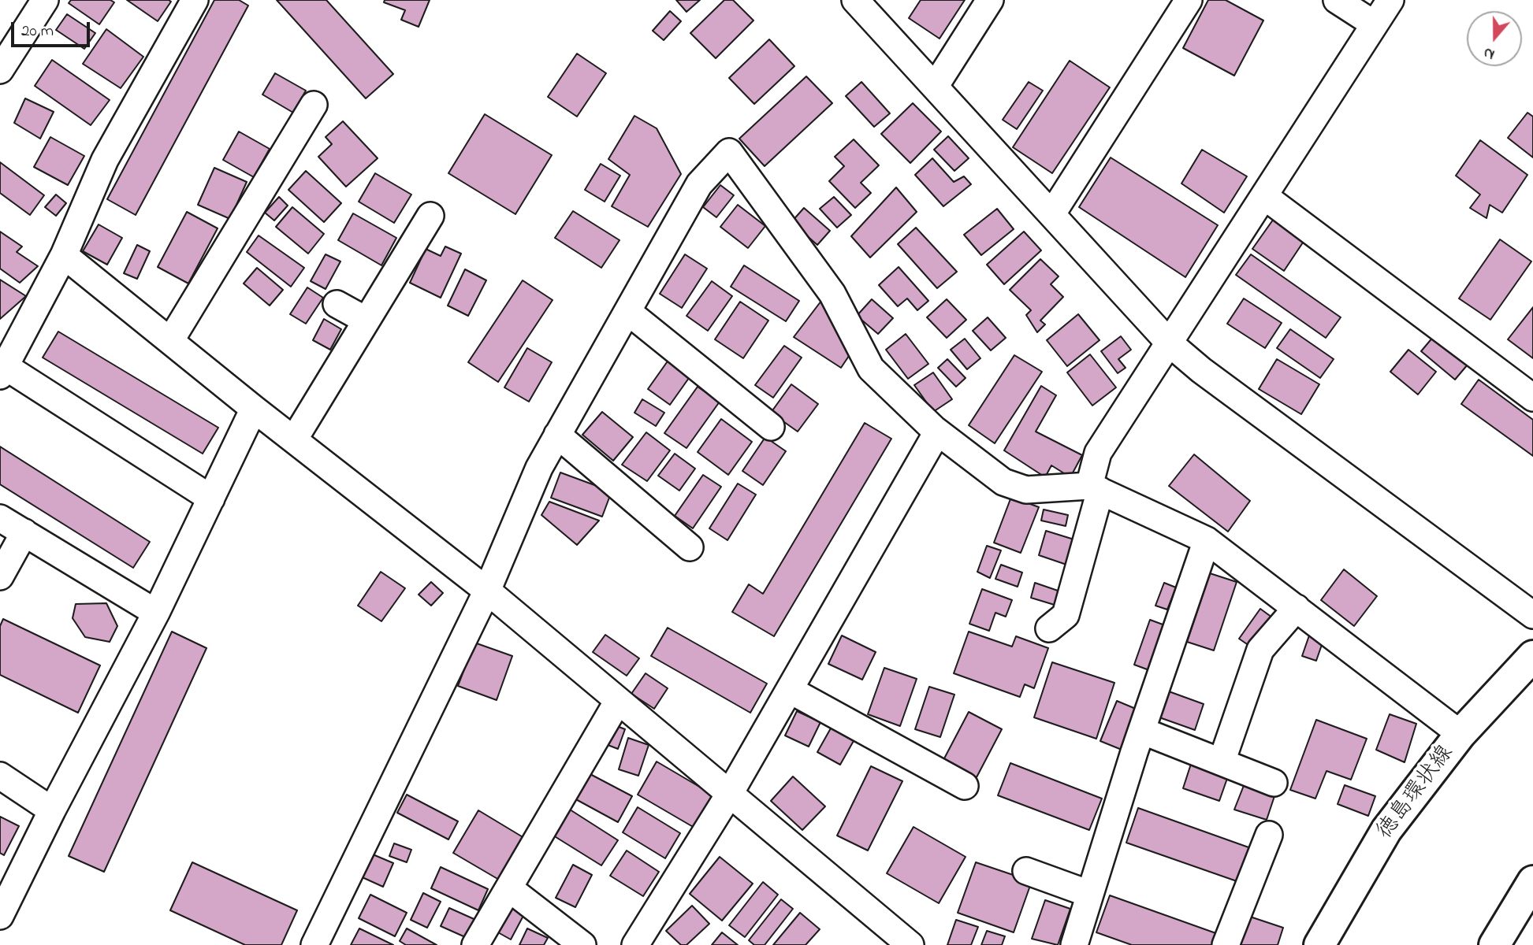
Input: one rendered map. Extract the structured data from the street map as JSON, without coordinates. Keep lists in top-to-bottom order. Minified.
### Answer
{"streets":{"main road":["徳島環状線"]},"scale_bar":"20 m","north":"bottom"}
